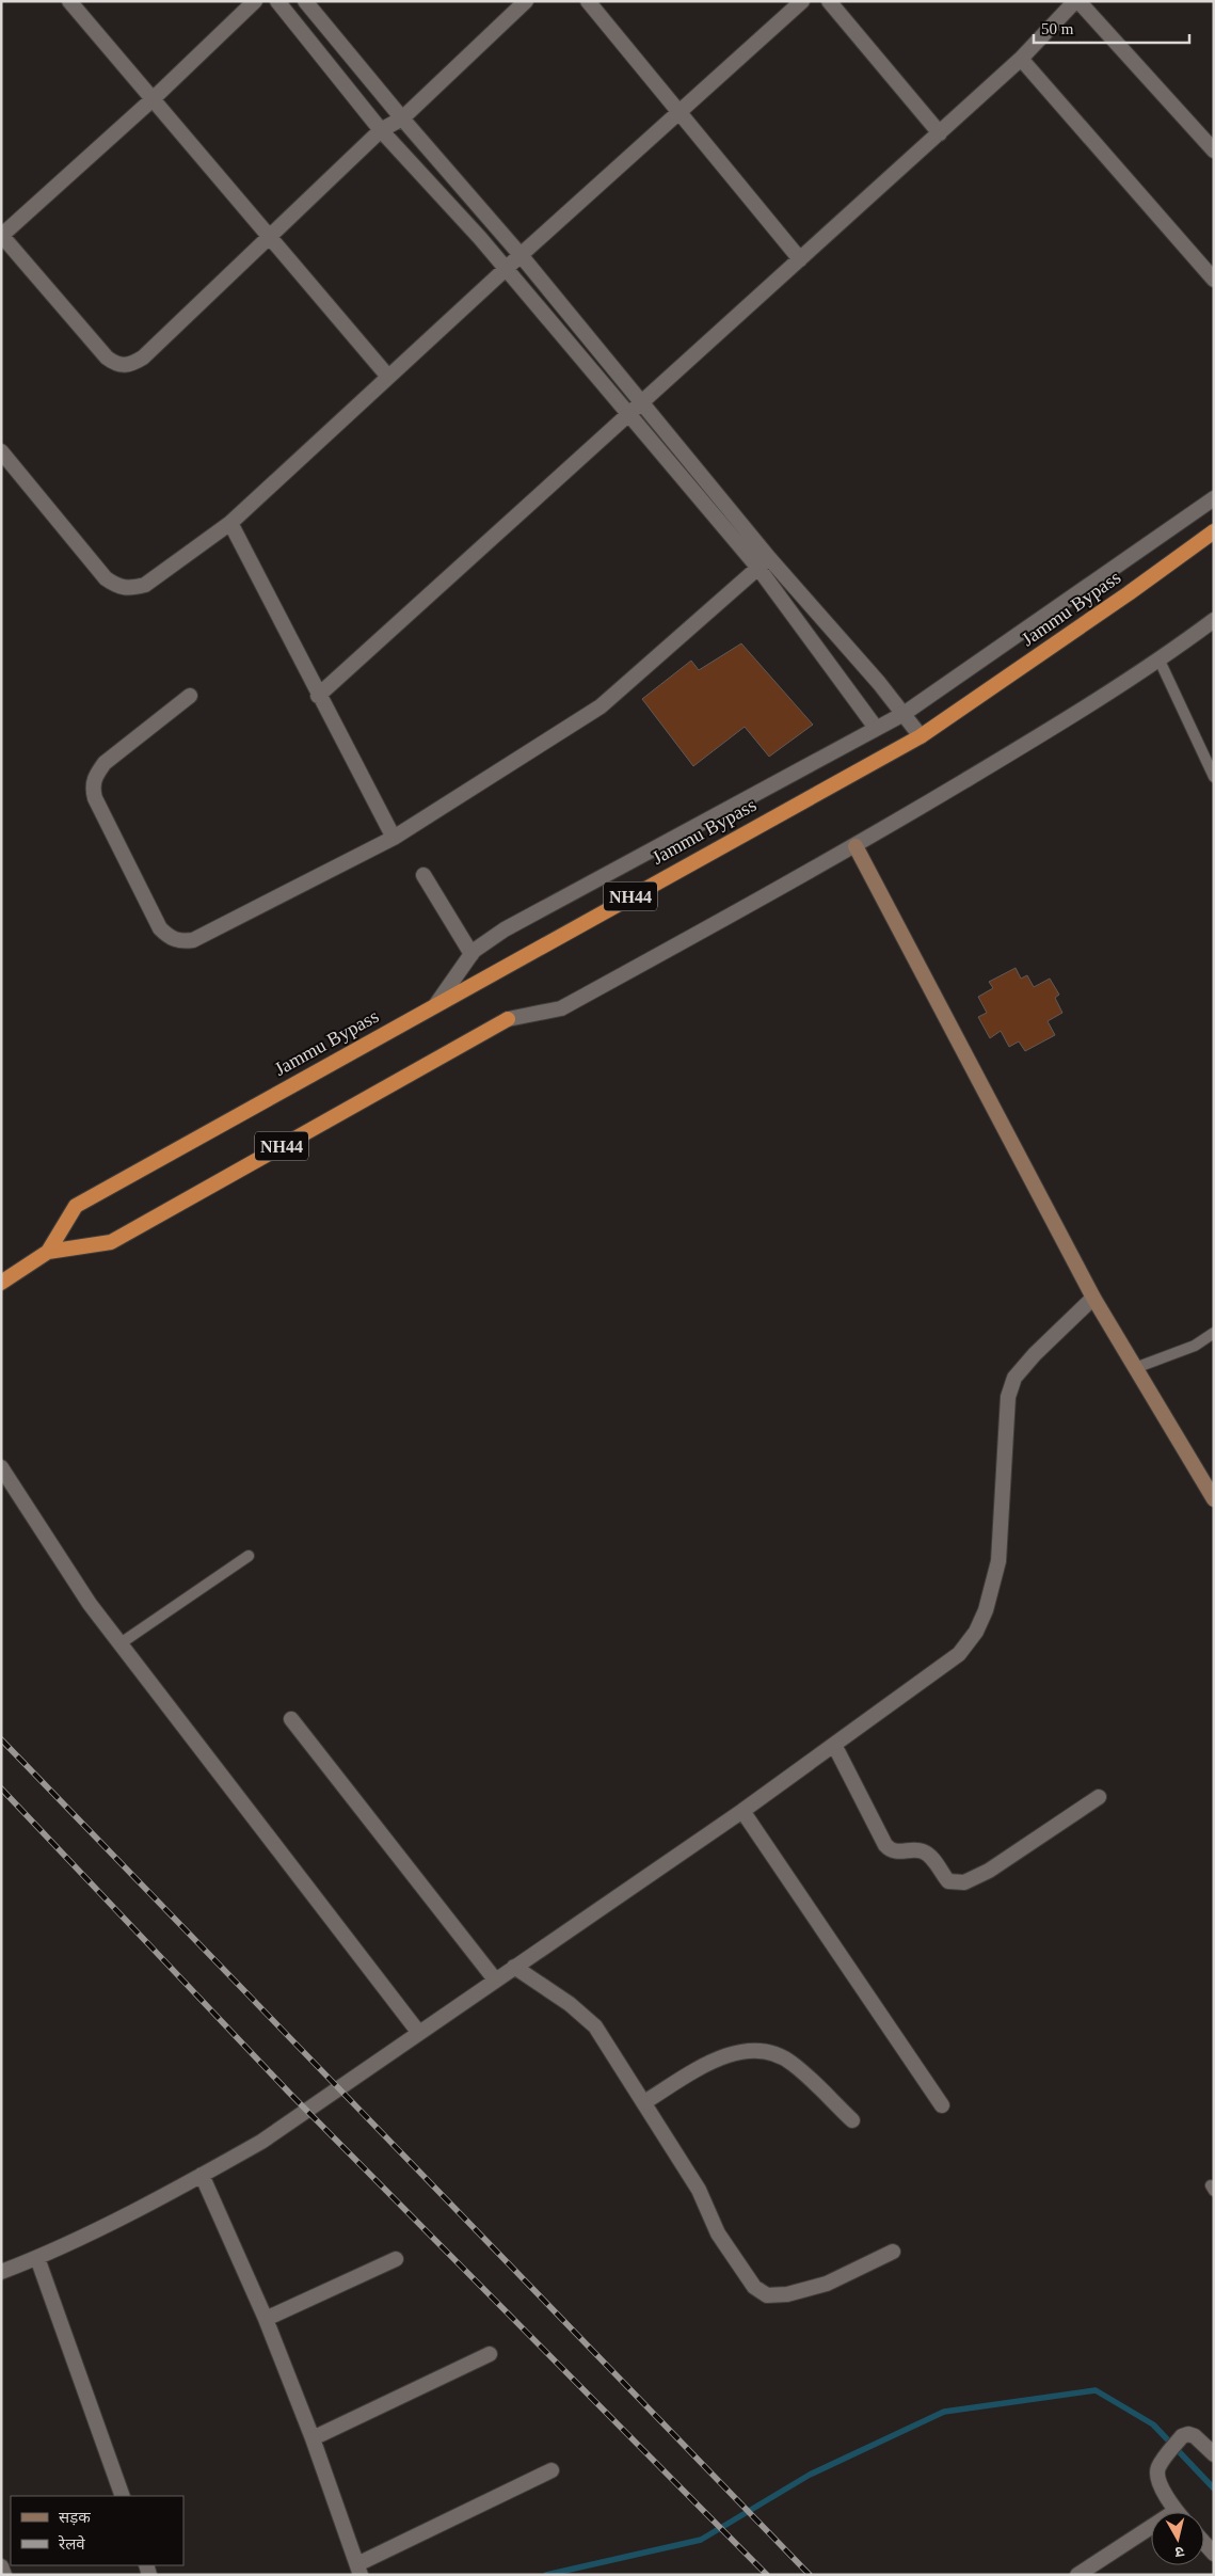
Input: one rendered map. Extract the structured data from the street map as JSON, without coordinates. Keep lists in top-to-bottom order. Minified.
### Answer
{"streets":{"highway":["Jammu Bypass","NH44"]},"legend":["सड़क","रेलवे"],"scale_bar":"50 m","north":"bottom"}
